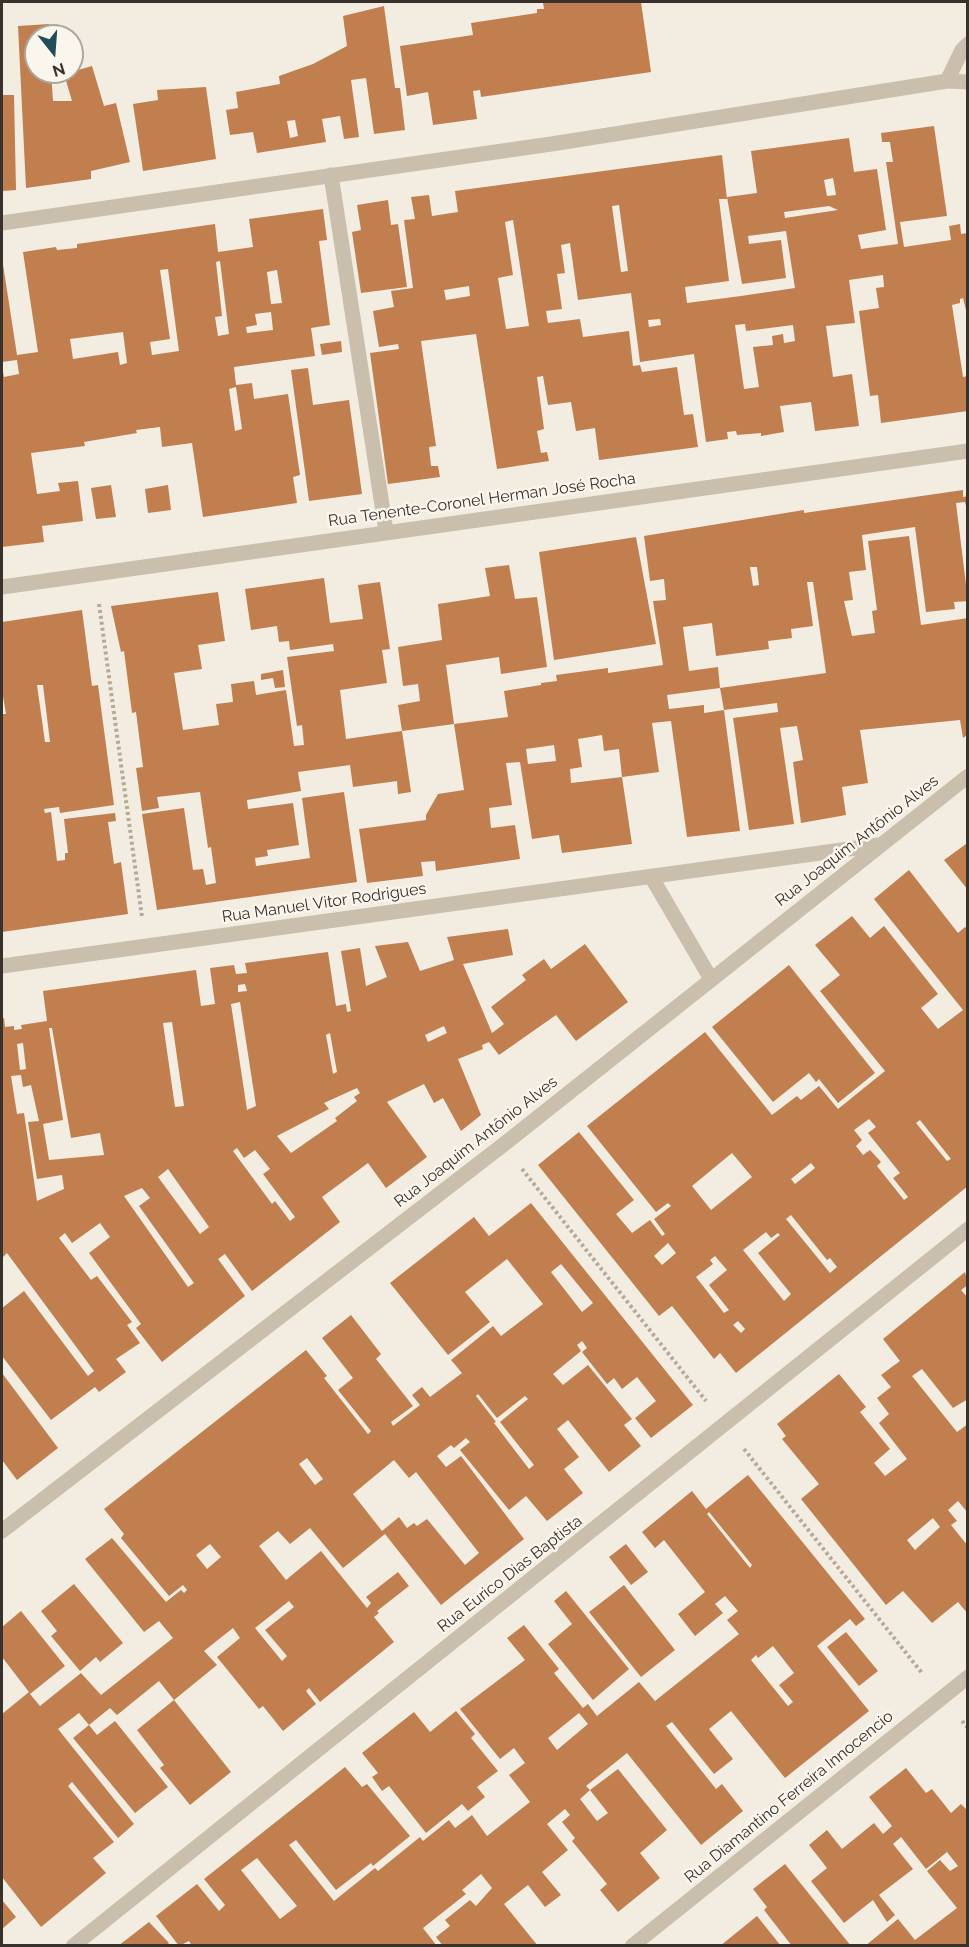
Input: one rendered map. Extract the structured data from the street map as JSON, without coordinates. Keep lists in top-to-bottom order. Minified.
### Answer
{"streets":{"street":["Rua Tenente-Coronel Herman José Rocha","Rua Joaquim Antônio Alves","Rua Manuel Vitor Rodrigues","Rua Eurico Dias Baptista","Rua Diamantino Ferreira Innocencio"]},"crossings":[["Rua Joaquim Antônio Alves","Rua Manuel Vitor Rodrigues"]],"north":"bottom"}
